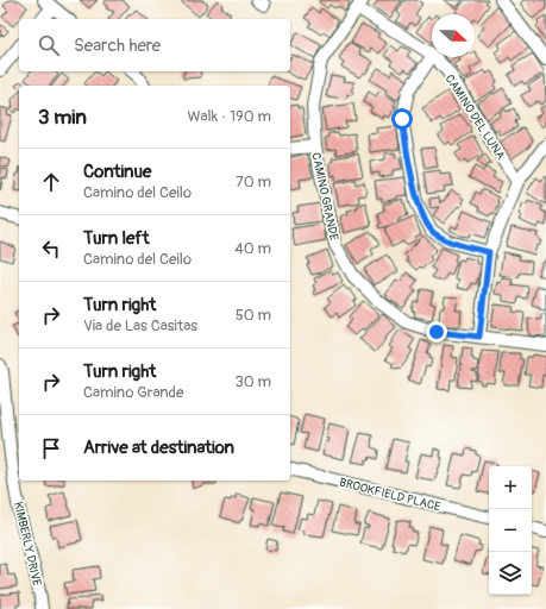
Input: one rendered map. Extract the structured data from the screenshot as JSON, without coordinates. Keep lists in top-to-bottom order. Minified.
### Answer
{"streets":{"street":["CAMINO DEL LUNA","CAMINO GRANDE","BROOKFIELD PLACE","KIMBERLY DRIVE"]},"crossings":[["CAMINO DEL LUNA","CAMINO GRANDE"]],"north":"right","page":{"search":"Search here","heading":["3 min","Walk · 190 m"],"list":[["Continue","Camino del Ceilo","70 m"],["Turn left","Camino del Ceilo","40 m"],["Turn right","Via de Las Casitas","50 m"],["Turn right","Camino Grande","30 m"],"Arrive at destination"],"map_buttons":["+","−"]}}
